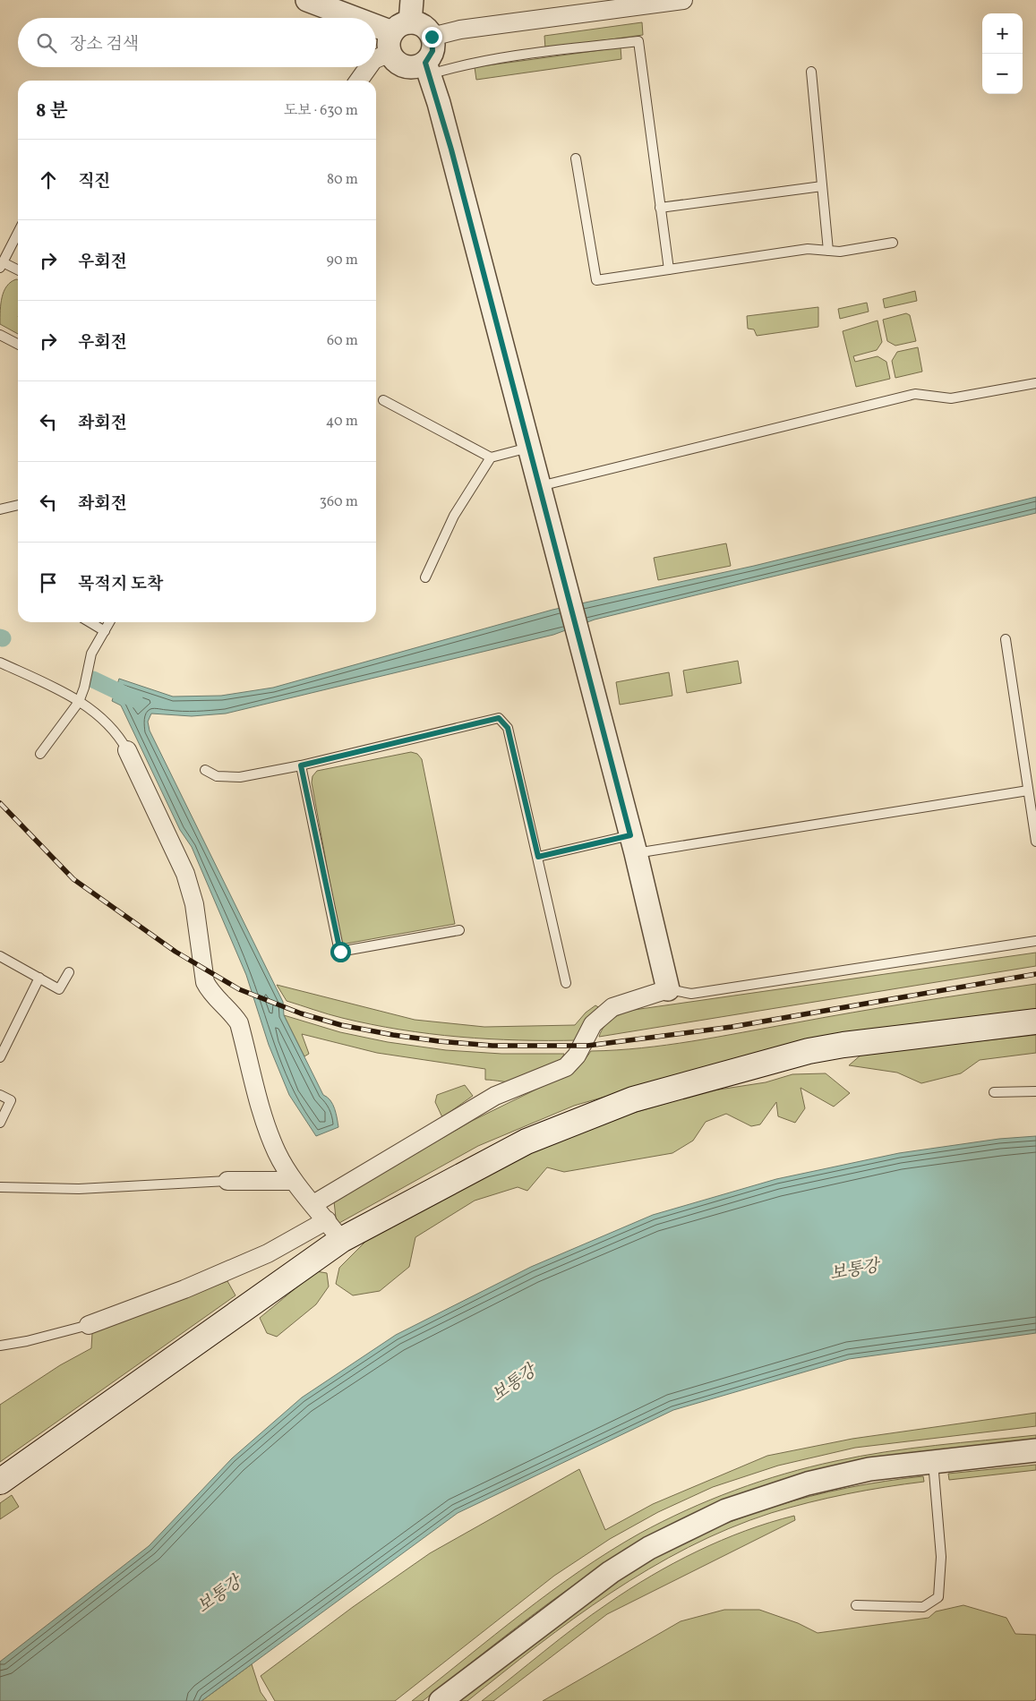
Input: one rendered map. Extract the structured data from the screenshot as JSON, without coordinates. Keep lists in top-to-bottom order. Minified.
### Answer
{"water":["보통강"],"page":{"map_buttons":["+","−"],"search":"장소 검색","heading":["8 분","도보 · 630 m"],"list":[["직진","80 m"],["우회전","90 m"],["우회전","60 m"],["좌회전","40 m"],["좌회전","360 m"],"목적지 도착"]}}
